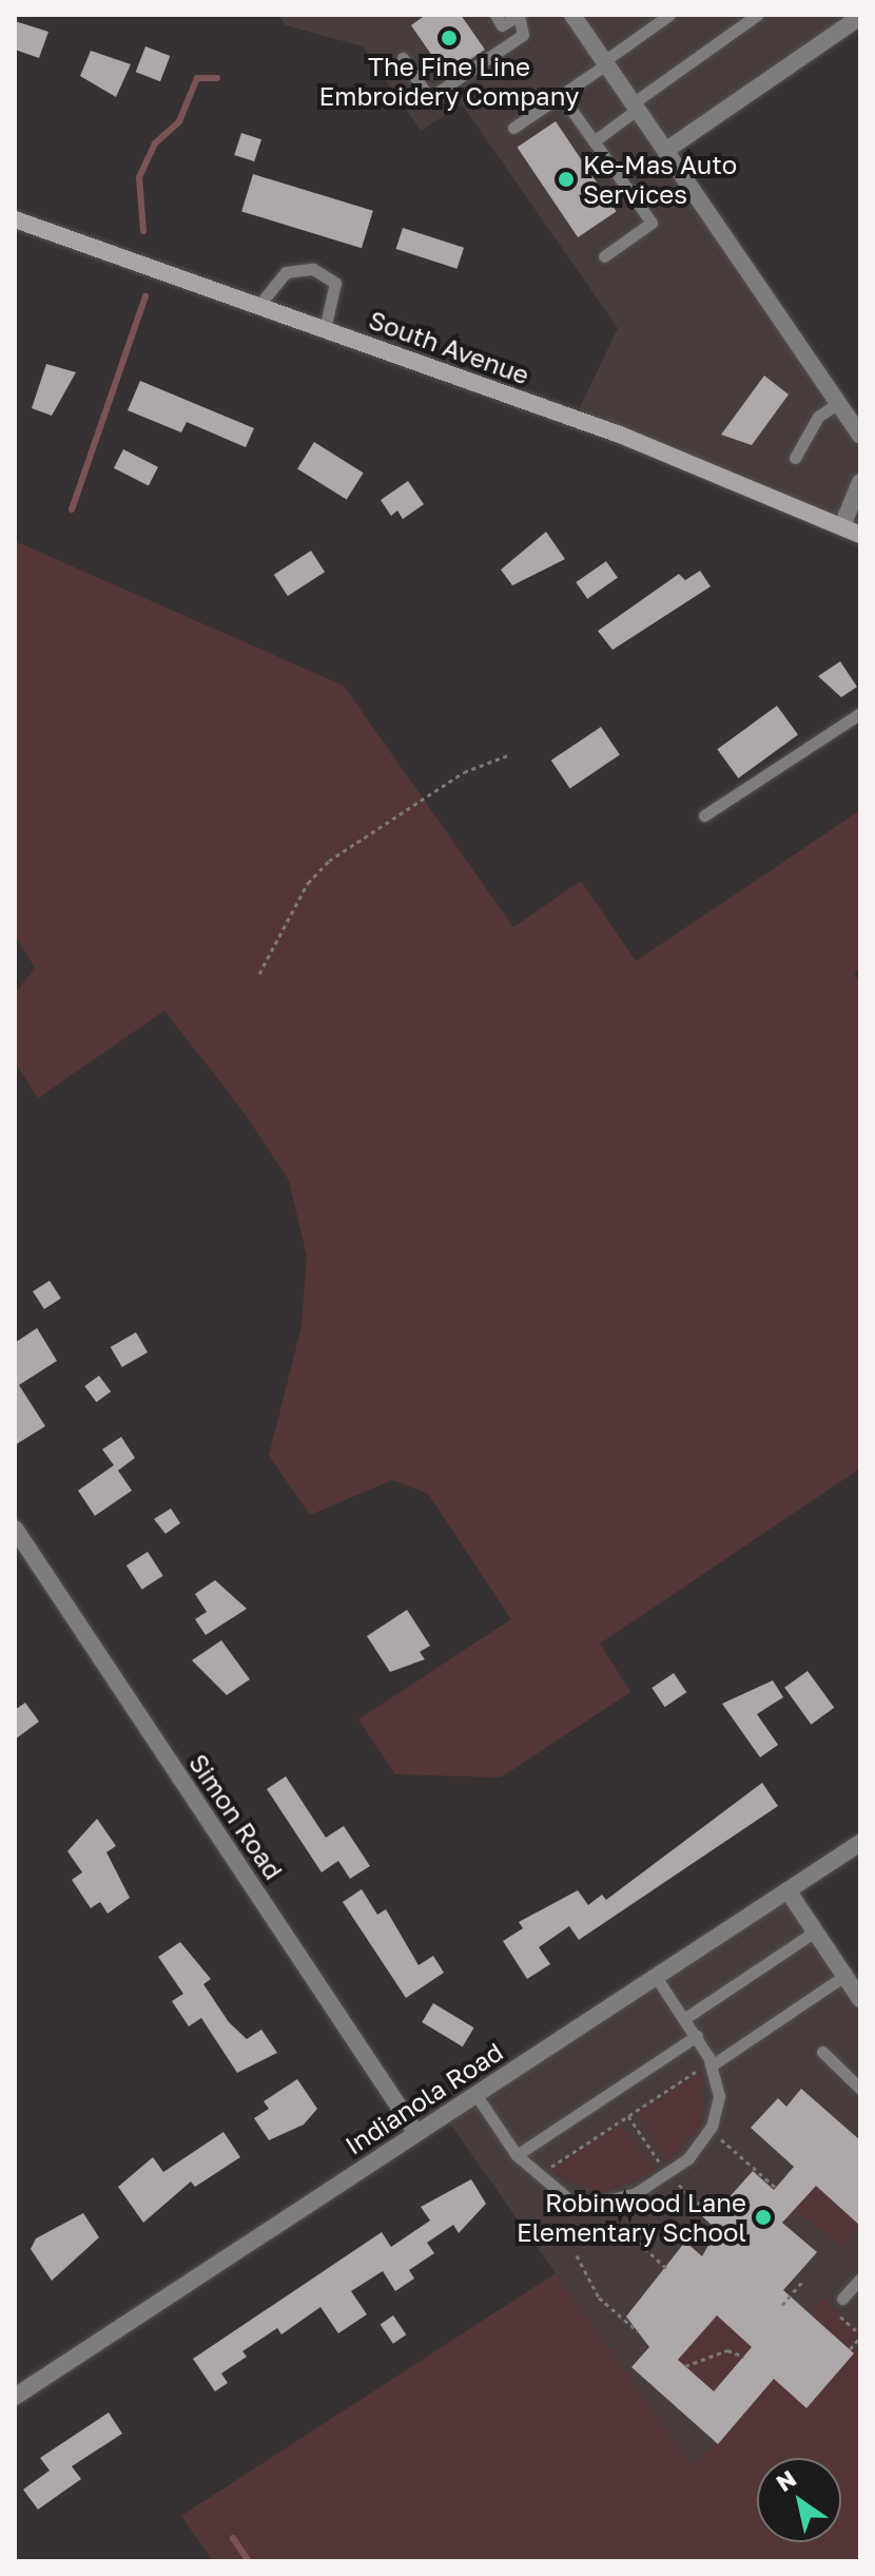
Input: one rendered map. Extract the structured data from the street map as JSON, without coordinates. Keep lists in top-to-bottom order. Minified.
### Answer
{"streets":{"main road":["South Avenue"],"street":["Simon Road","Indianola Road"]},"crossings":[["Simon Road","Indianola Road"]],"places":["The Fine Line Embroidery Company","Ke-Mas Auto Services","Robinwood Lane Elementary School"],"north":"top left"}
